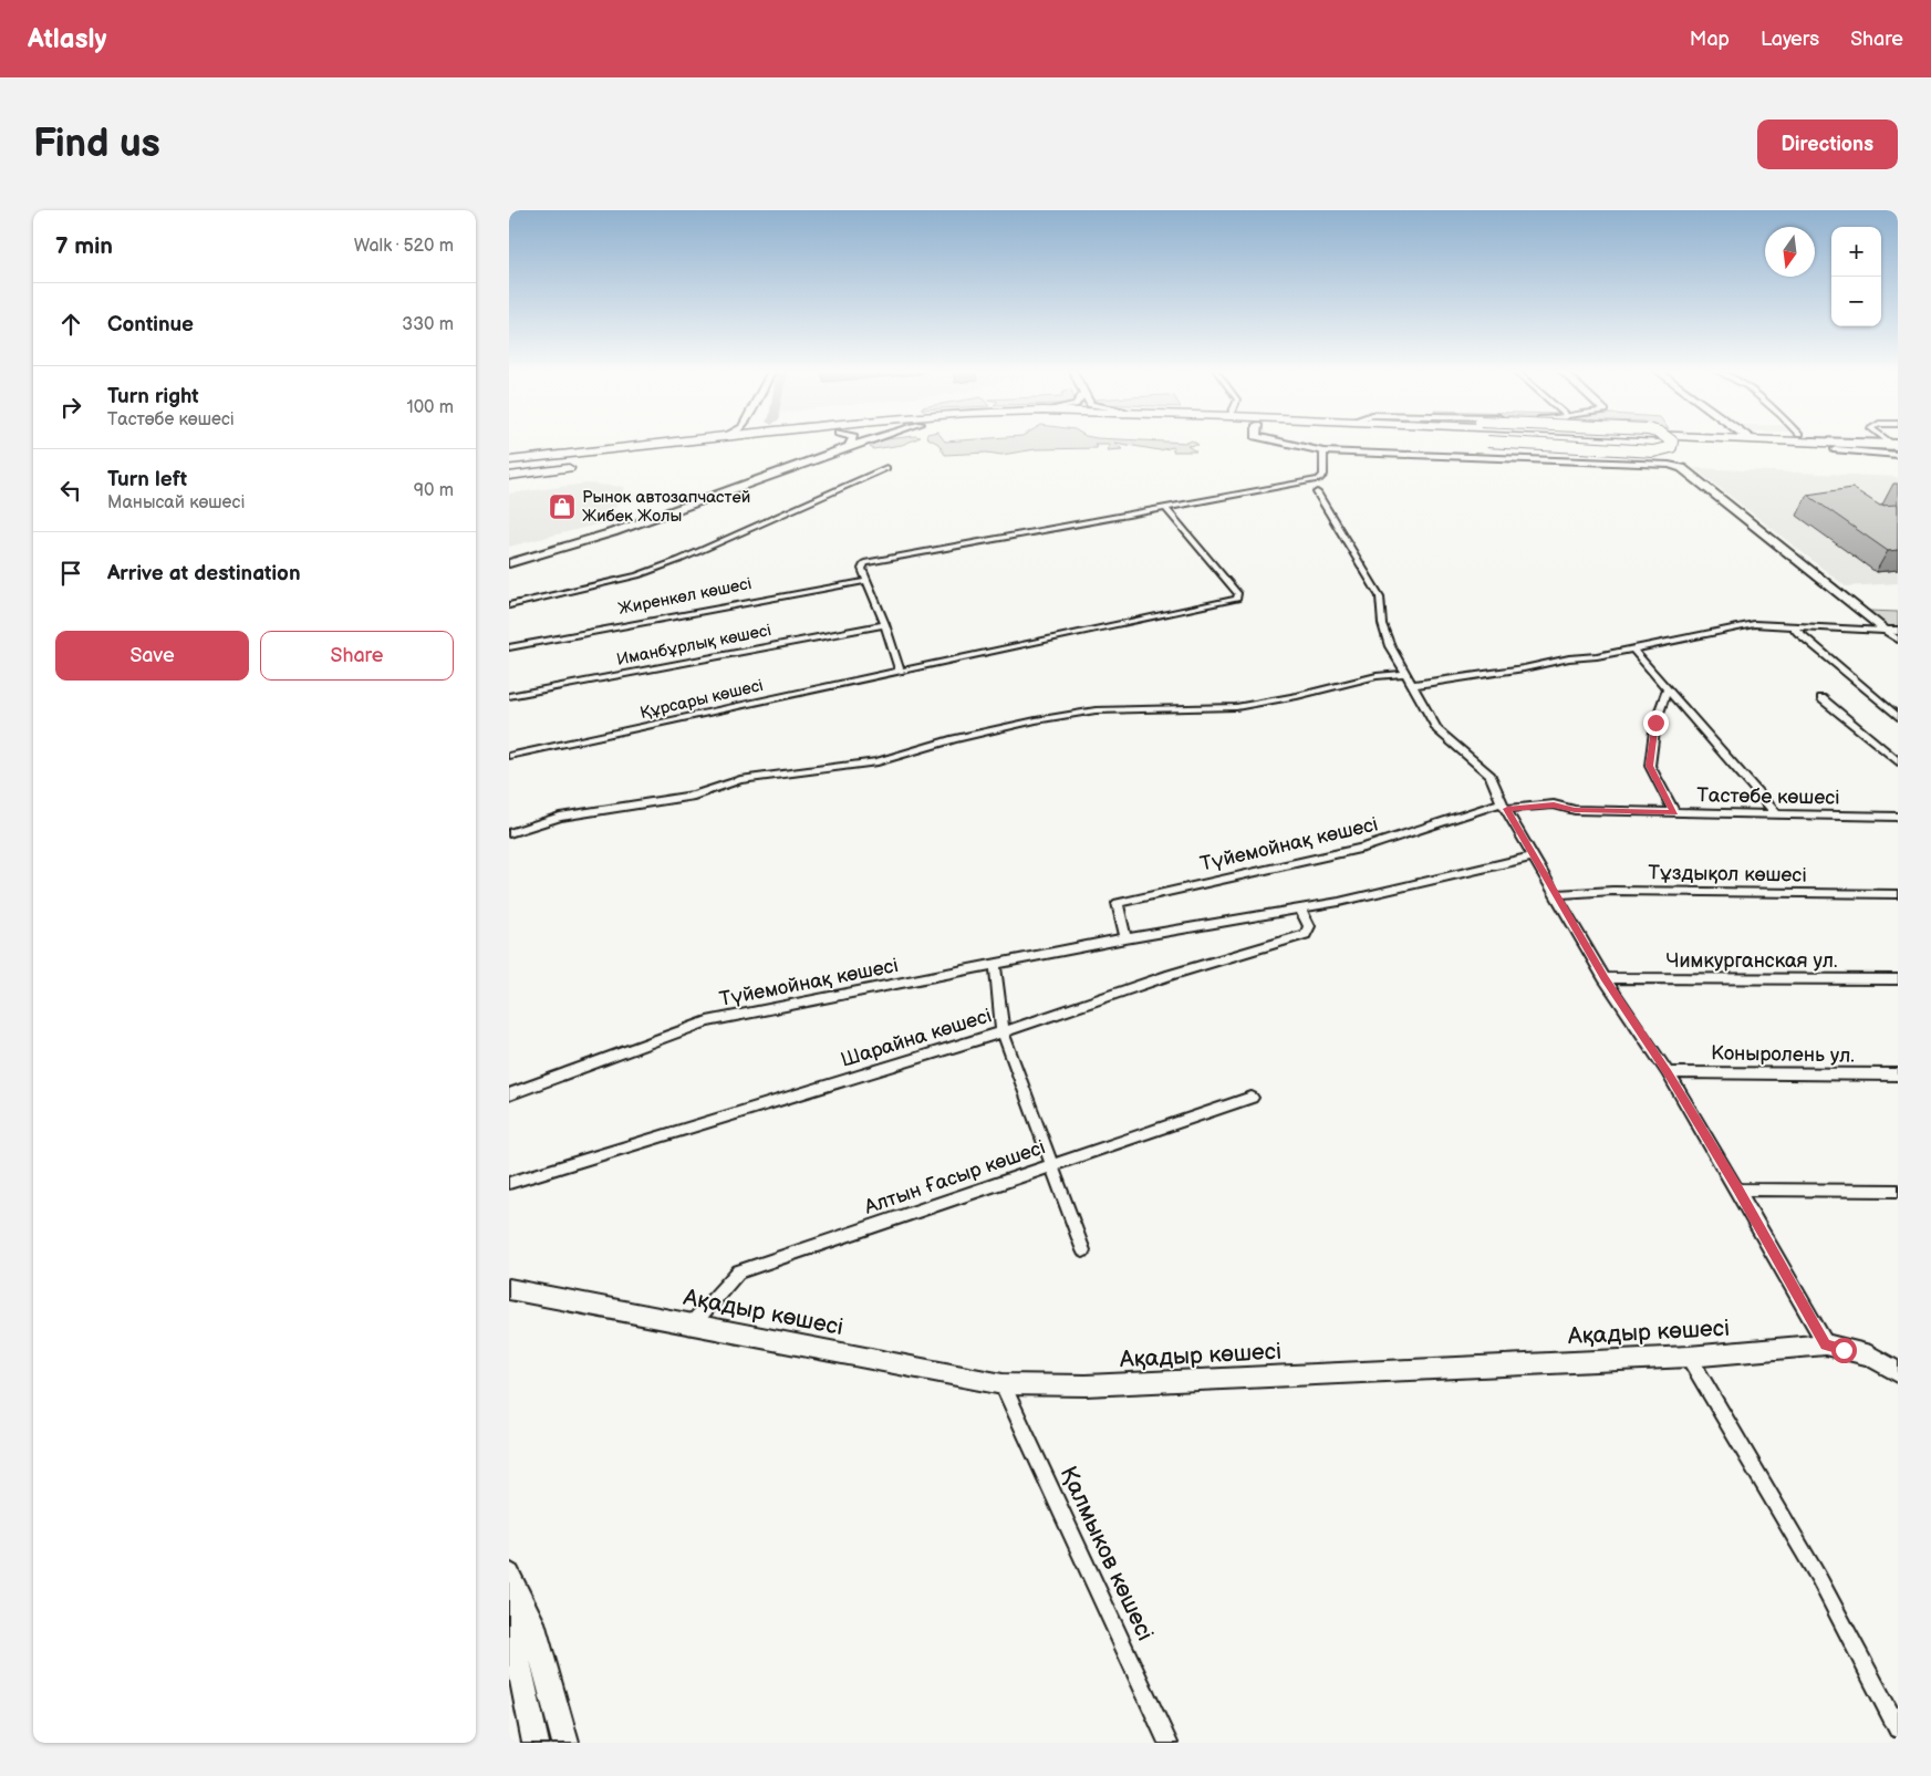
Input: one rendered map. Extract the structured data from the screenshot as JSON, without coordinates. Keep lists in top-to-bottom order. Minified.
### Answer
{"streets":{"street":["Жиренкөл көшесі","Иманбұрлық көшесі","Құрсары көшесі","Тастөбе көшесі","Түйемойнақ көшесі","Тұздықол көшесі","Чимкурганская ул.","Шарайна көшесі","Коныролень ул.","Алтын Ғасыр көшесі","Ақадыр көшесі","Қалмыков көшесі"]},"crossings":[["Тастөбе көшесі","Түйемойнақ көшесі"],["Түйемойнақ көшесі","Шарайна көшесі"],["Алтын Ғасыр көшесі","Ақадыр көшесі"],["Ақадыр көшесі","Қалмыков көшесі"]],"places":{"shop":["Рынок автозапчастей Жибек Жолы"]},"north":"bottom","page":{"header":"Atlasly","nav":["Map","Layers","Share"],"buttons":["Directions",["Save","Share"]],"title":"Find us","heading":["7 min","Walk · 520 m"],"map_buttons":["+","−"],"list":[["Continue","330 m"],["Turn right","Тастөбе көшесі","100 m"],["Turn left","Манысай көшесі","90 m"],"Arrive at destination"]}}
